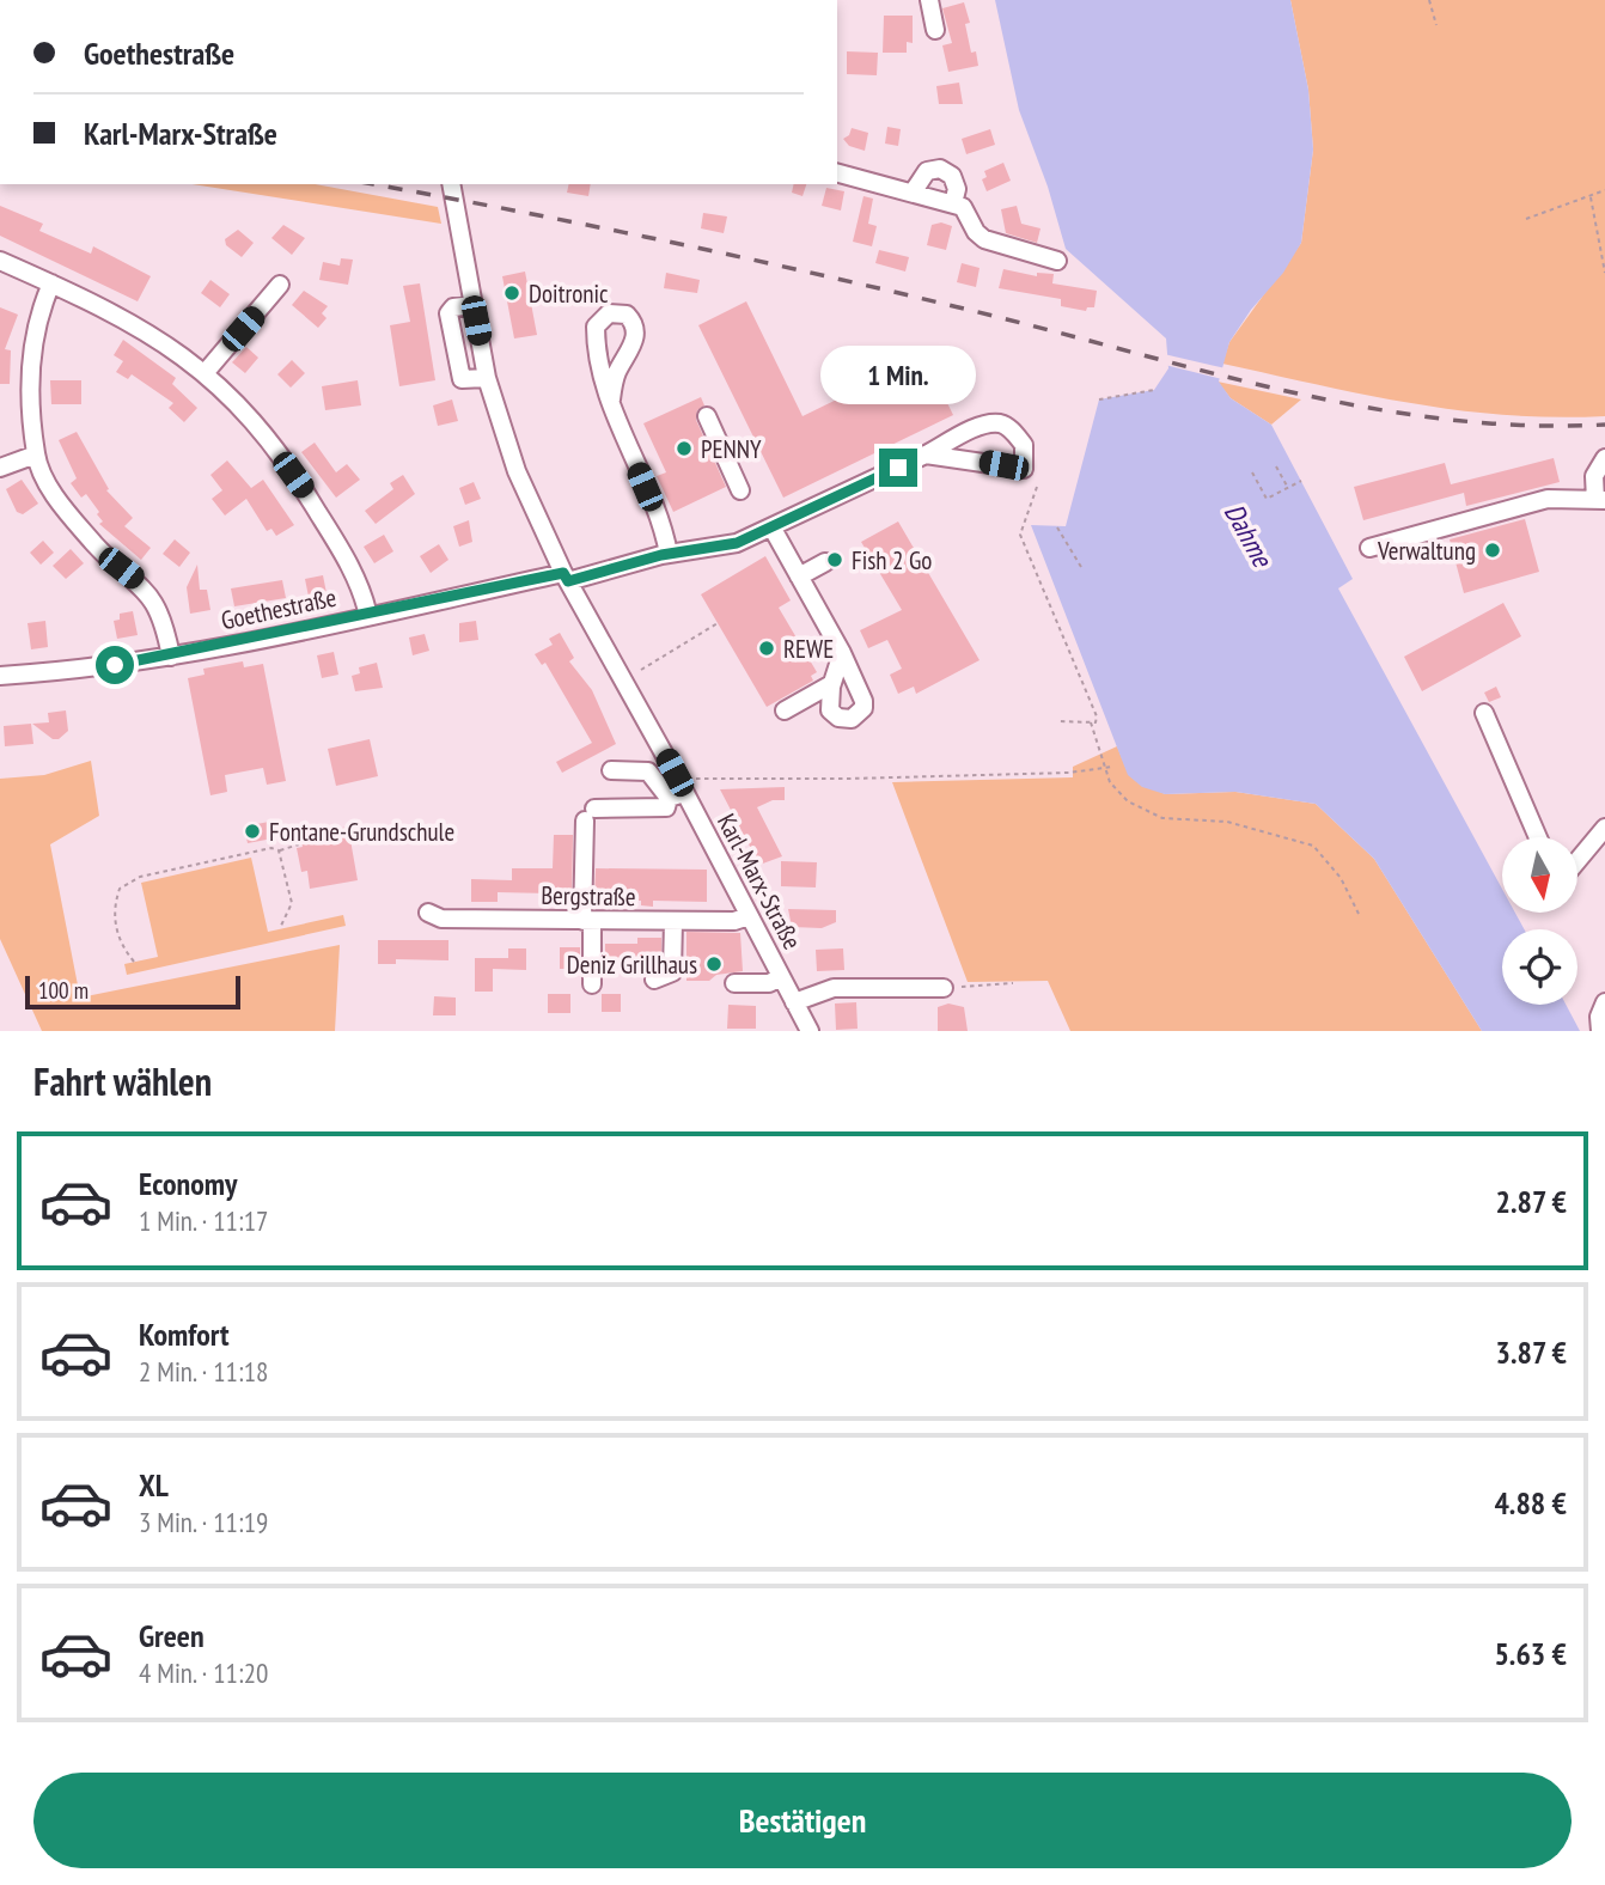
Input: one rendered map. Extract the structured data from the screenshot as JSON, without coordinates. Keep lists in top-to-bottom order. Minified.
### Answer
{"streets":{"street":["Goethestraße","Karl-Marx-Straße","Bergstraße"]},"crossings":[["Goethestraße","Karl-Marx-Straße"],["Karl-Marx-Straße","Bergstraße"]],"water":["Dahme"],"places":["Doitronic","PENNY","Verwaltung","Fish 2 Go","REWE","Fontane-Grundschule","Deniz Grillhaus"],"scale_bar":"100 m","north":"bottom","page":{"banner":["Goethestraße","Karl-Marx-Straße"],"bubble":"1 Min.","scale":"100 m","heading":"Fahrt wählen","list":[{"name":"Economy","note":"1 Min. · 11:17","value":"2.87 €"},{"name":"Komfort","note":"2 Min. · 11:18","value":"3.87 €"},{"name":"XL","note":"3 Min. · 11:19","value":"4.88 €"},{"name":"Green","note":"4 Min. · 11:20","value":"5.63 €"}],"buttons":"Bestätigen"}}
